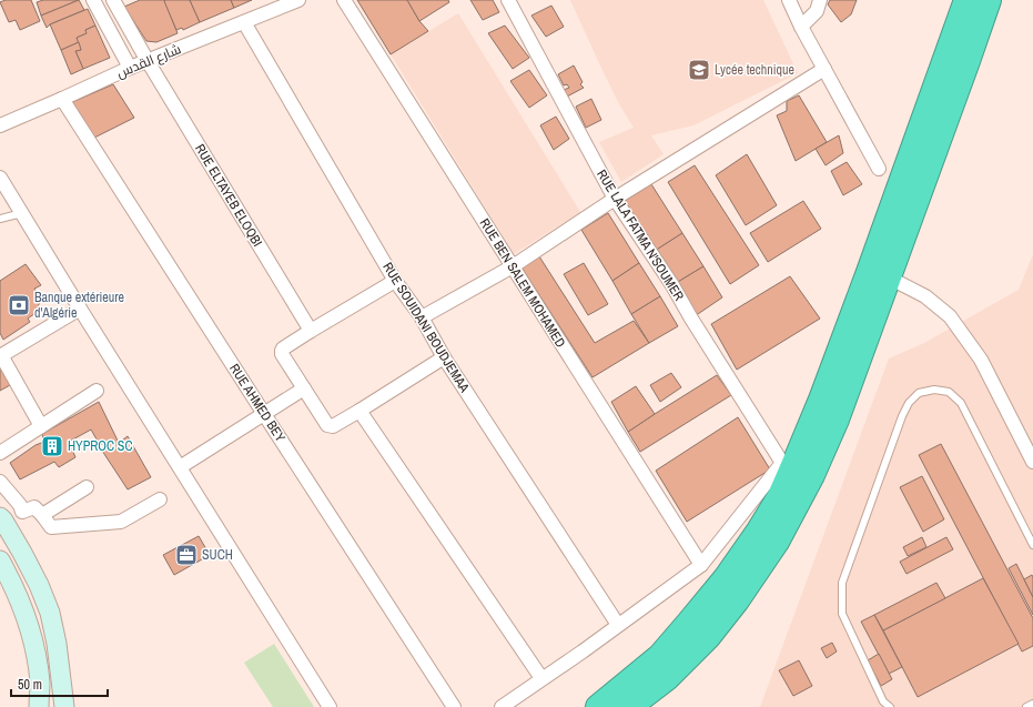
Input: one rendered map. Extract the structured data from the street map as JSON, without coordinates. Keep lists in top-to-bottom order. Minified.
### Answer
{"streets":{"street":["شارع القدس","RUE ELTAYEB ELOQBI","RUE LALA FATMA N'SOUMER","RUE BEN SALEM MOHAMED","RUE SOUIDANI BOUDJEMAA","RUE AHMED BEY"]},"crossings":[["شارع القدس","RUE ELTAYEB ELOQBI"],["شارع القدس","RUE SOUIDANI BOUDJEMAA"],["شارع القدس","RUE AHMED BEY"],["RUE LALA FATMA N'SOUMER","RUE BEN SALEM MOHAMED"]],"places":{"school or university":["Lycée technique"],"bank":["Banque extérieure d'Algérie"],"building":["HYPROC SC"],"office":["SUCH"]},"scale_bar":"50 m"}
